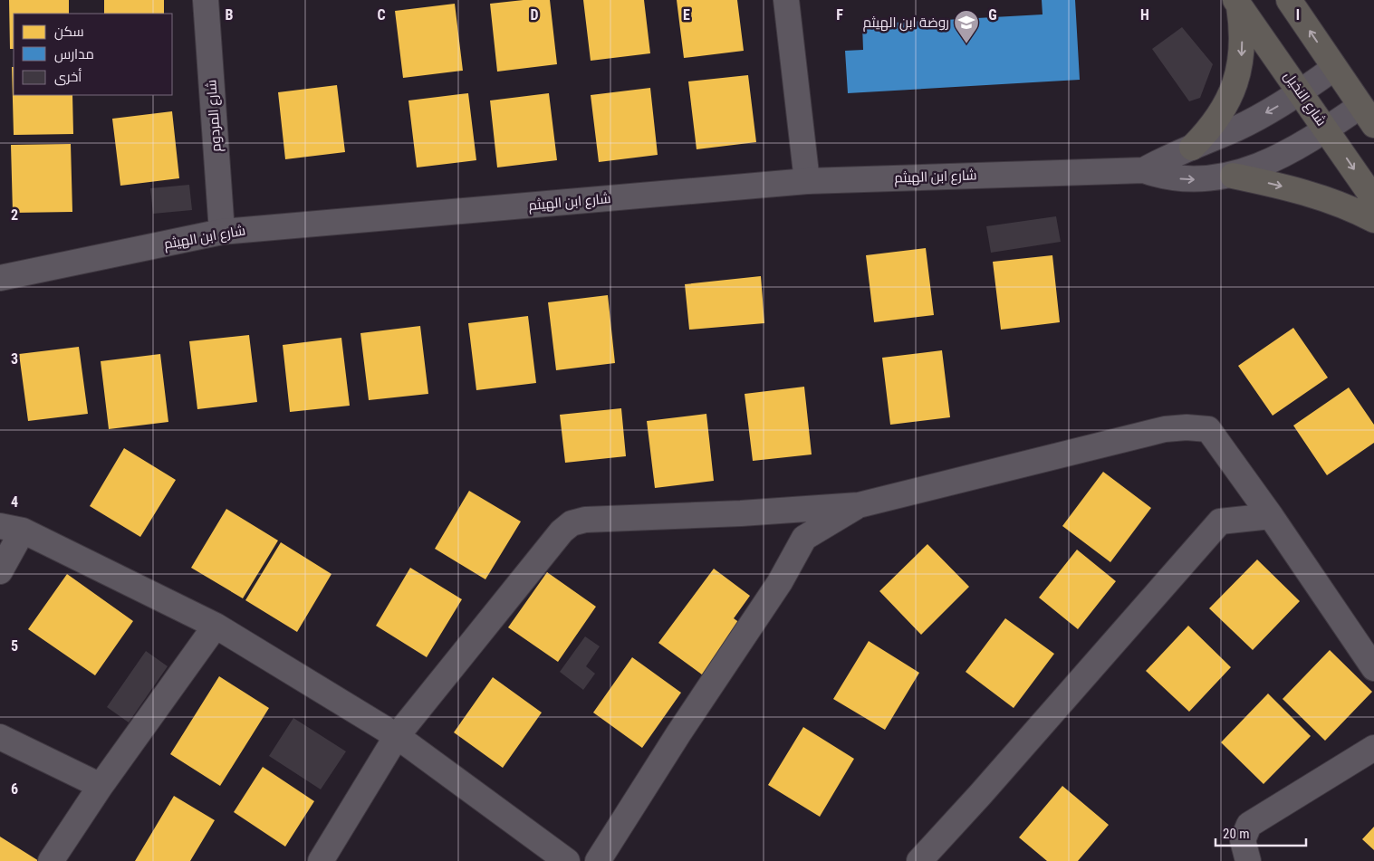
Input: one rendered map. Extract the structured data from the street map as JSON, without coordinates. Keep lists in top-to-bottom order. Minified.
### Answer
{"streets":{"main road":["شارع النخيل"],"street":["شارع المردوم","شارع ابن الهيثم"]},"crossings":[["شارع المردوم","شارع ابن الهيثم"]],"one_way":["شارع النخيل"],"places":{"school or university":["روضة ابن الهيثم"]},"legend":["سكن","مدارس","أخرى"],"scale_bar":"20 m","grid":{"columns":["B","C","D","E","F","G","H","I"],"rows":["2","3","4","5","6"]}}
